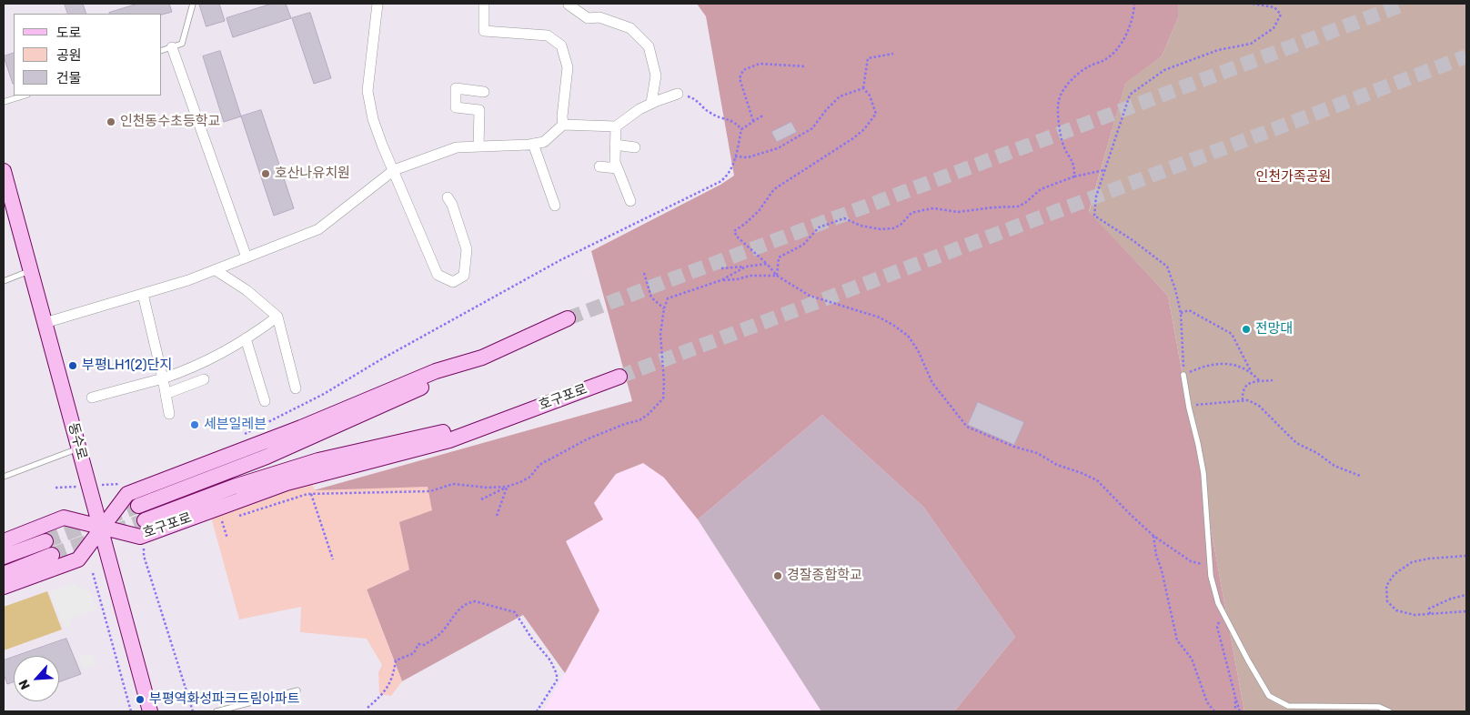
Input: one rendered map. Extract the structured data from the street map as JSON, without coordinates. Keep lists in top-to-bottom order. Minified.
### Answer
{"streets":{"main road":["호구포로","동수로"]},"crossings":[["호구포로","동수로"]],"parks":["인천가족공원"],"places":["인천동수초등학교","호산나유치원","전망대","부평LH1(2)단지","세븐일레븐","경잘종합학교","부평역화성파크드림아파트"],"legend":["도로","공원","건물"],"north":"bottom left"}
